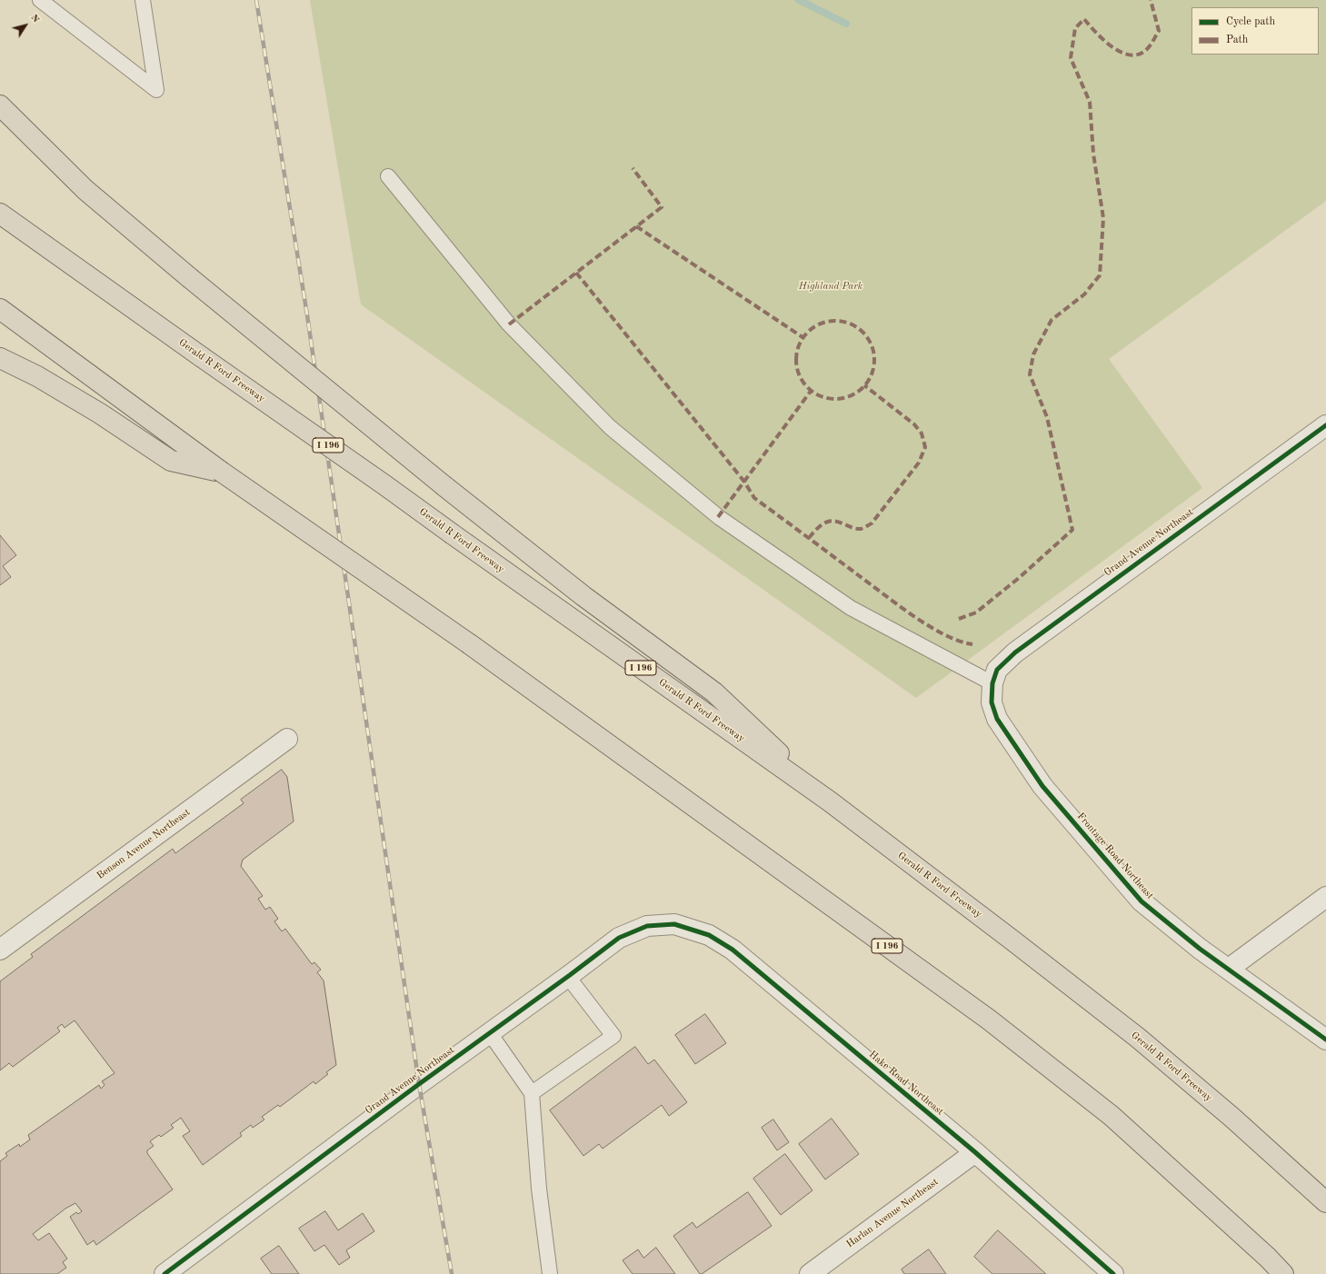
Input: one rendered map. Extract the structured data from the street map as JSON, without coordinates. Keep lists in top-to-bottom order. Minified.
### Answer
{"streets":{"highway":["Gerald R Ford Freeway","I 196"],"street":["Grand Avenue Northeast","Benson Avenue Northeast","Frontage Road Northeast","Hake Road Northeast","Harlan Avenue Northeast"]},"crossings":[["Grand Avenue Northeast","Frontage Road Northeast"],["Grand Avenue Northeast","Hake Road Northeast"],["Hake Road Northeast","Harlan Avenue Northeast"]],"parks":["Highland Park"],"legend":["Cycle path","Path"],"north":"top right"}
